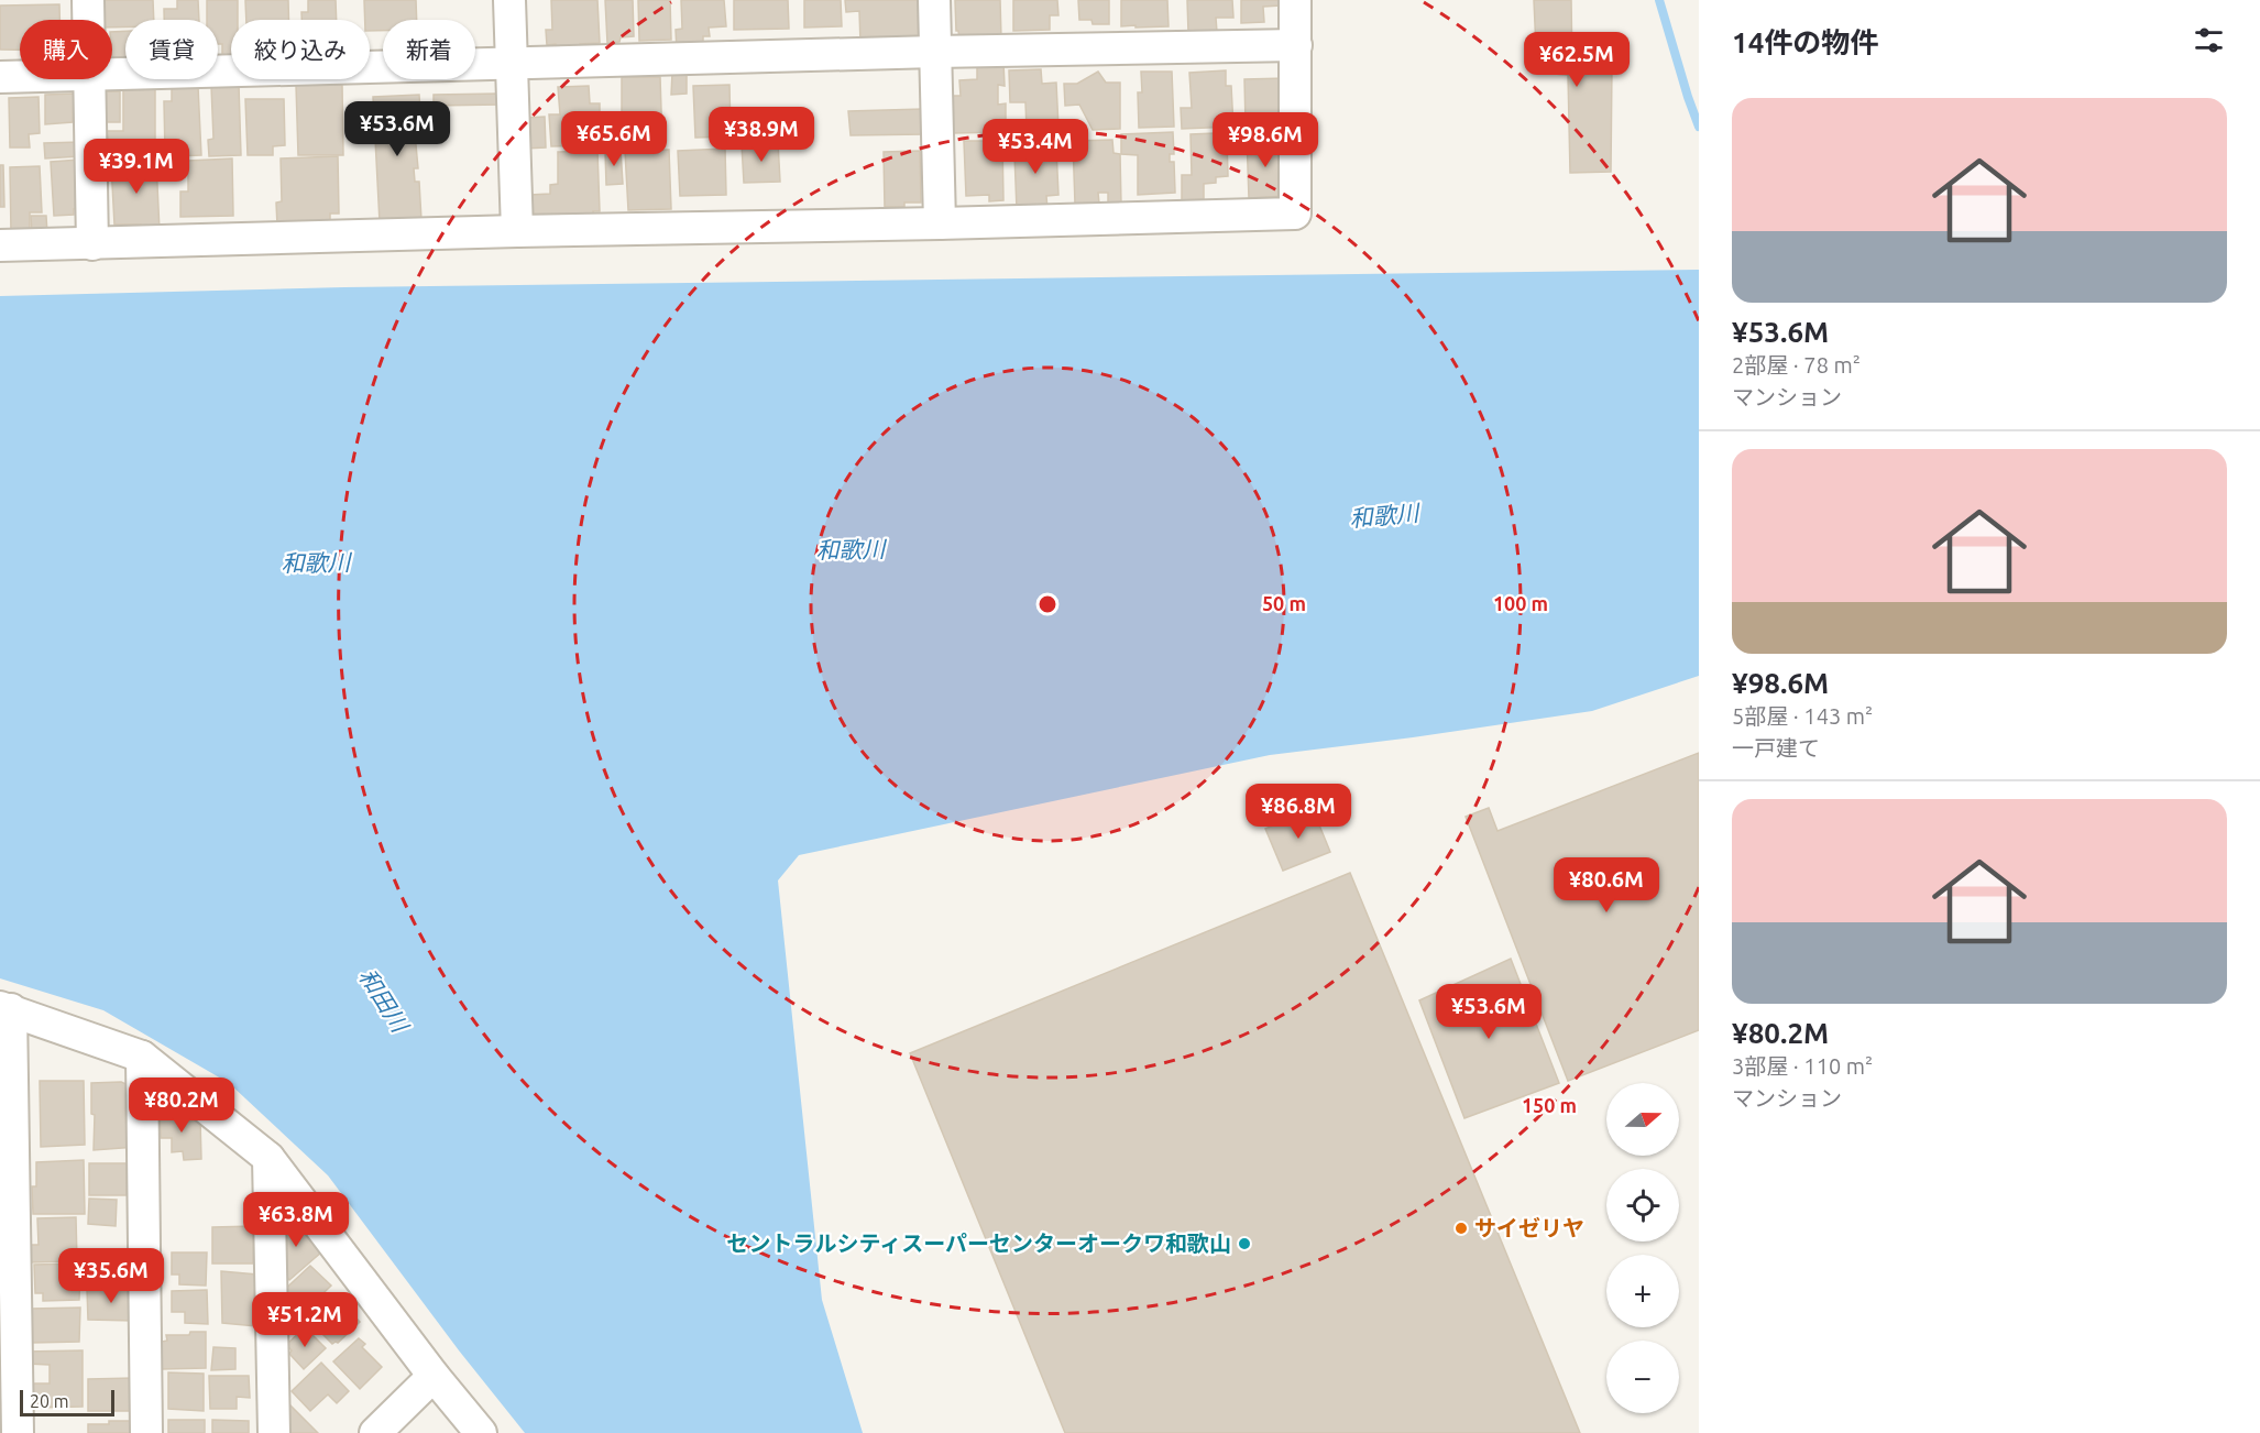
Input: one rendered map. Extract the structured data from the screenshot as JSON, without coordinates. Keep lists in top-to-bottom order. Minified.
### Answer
{"water":["和歌川","和田川"],"places":["サイゼリヤ","セントラルシティスーパーセンターオークワ和歌山"],"scale_bar":"20 m","north":"right","page":{"heading":"14件の物件","chip":["購入","賃貸","絞り込み","新着"],"price":["¥62.5M","¥53.6M","¥38.9M","¥65.6M","¥98.6M","¥53.4M","¥39.1M","¥86.8M","¥80.6M","¥53.6M","¥80.2M","¥63.8M","¥35.6M","¥51.2M"],"list":[{"name":"¥53.6M","note":"2部屋 · 78 m² · マンション"},{"name":"¥98.6M","note":"5部屋 · 143 m² · 一戸建て"},{"name":"¥80.2M","note":"3部屋 · 110 m² · マンション"}],"map_buttons":["+","−"],"scale":"20 m"},"rings":["50 m","100 m","150 m"]}
